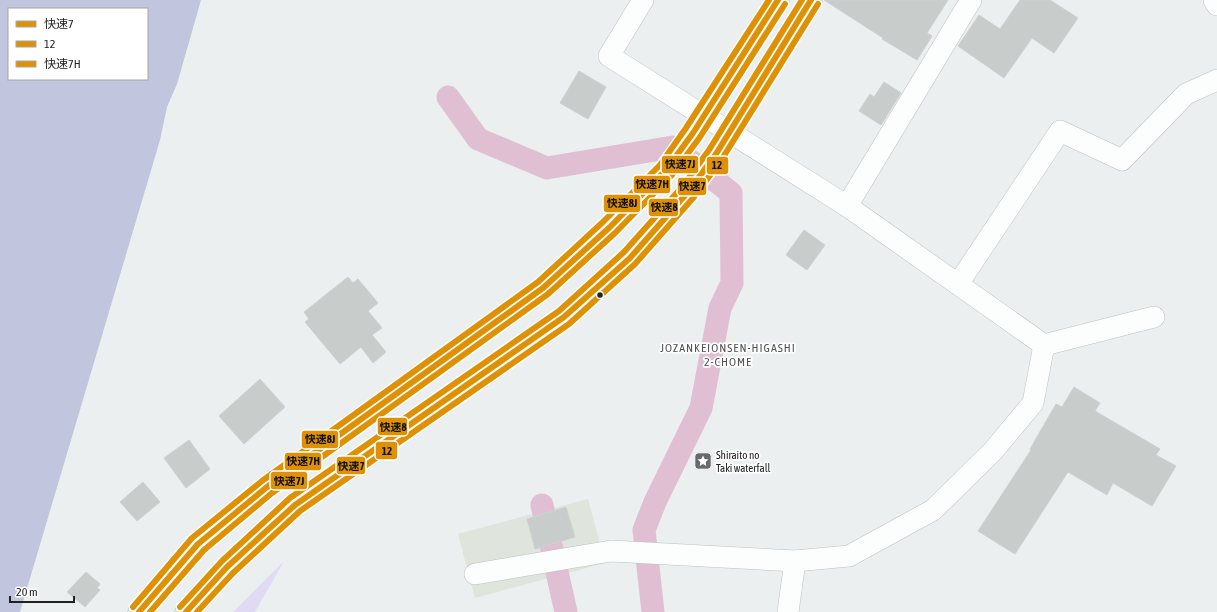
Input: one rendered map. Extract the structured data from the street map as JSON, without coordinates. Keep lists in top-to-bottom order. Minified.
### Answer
{"districts":["JOZANKEIONSEN-HIGASHI 2-CHOME"],"places":{"place":["Shiraito no Taki waterfall"]},"lines":["transit line 快速7","transit line 快速7H","transit line 快速8J","transit line 快速8","transit line 12","transit line 快速7J"],"legend":["快速7","12","快速7H"],"scale_bar":"20 m"}
